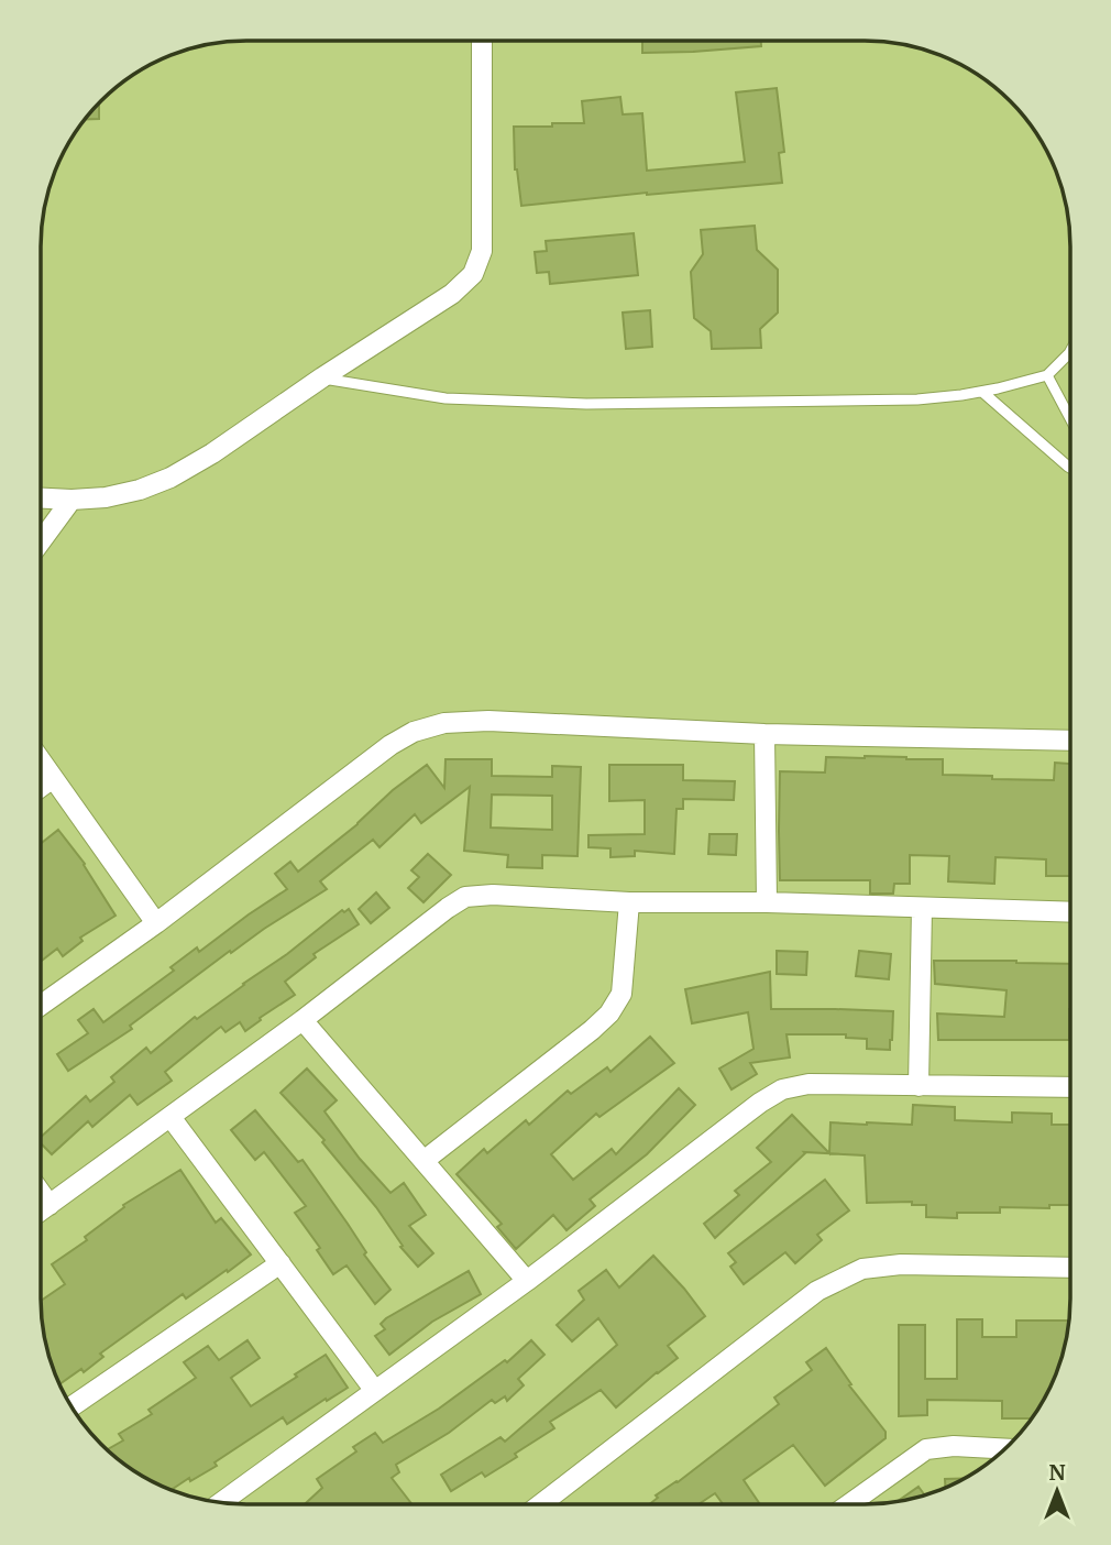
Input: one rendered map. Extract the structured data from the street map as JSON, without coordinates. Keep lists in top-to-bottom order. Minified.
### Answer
{"north":"top"}
